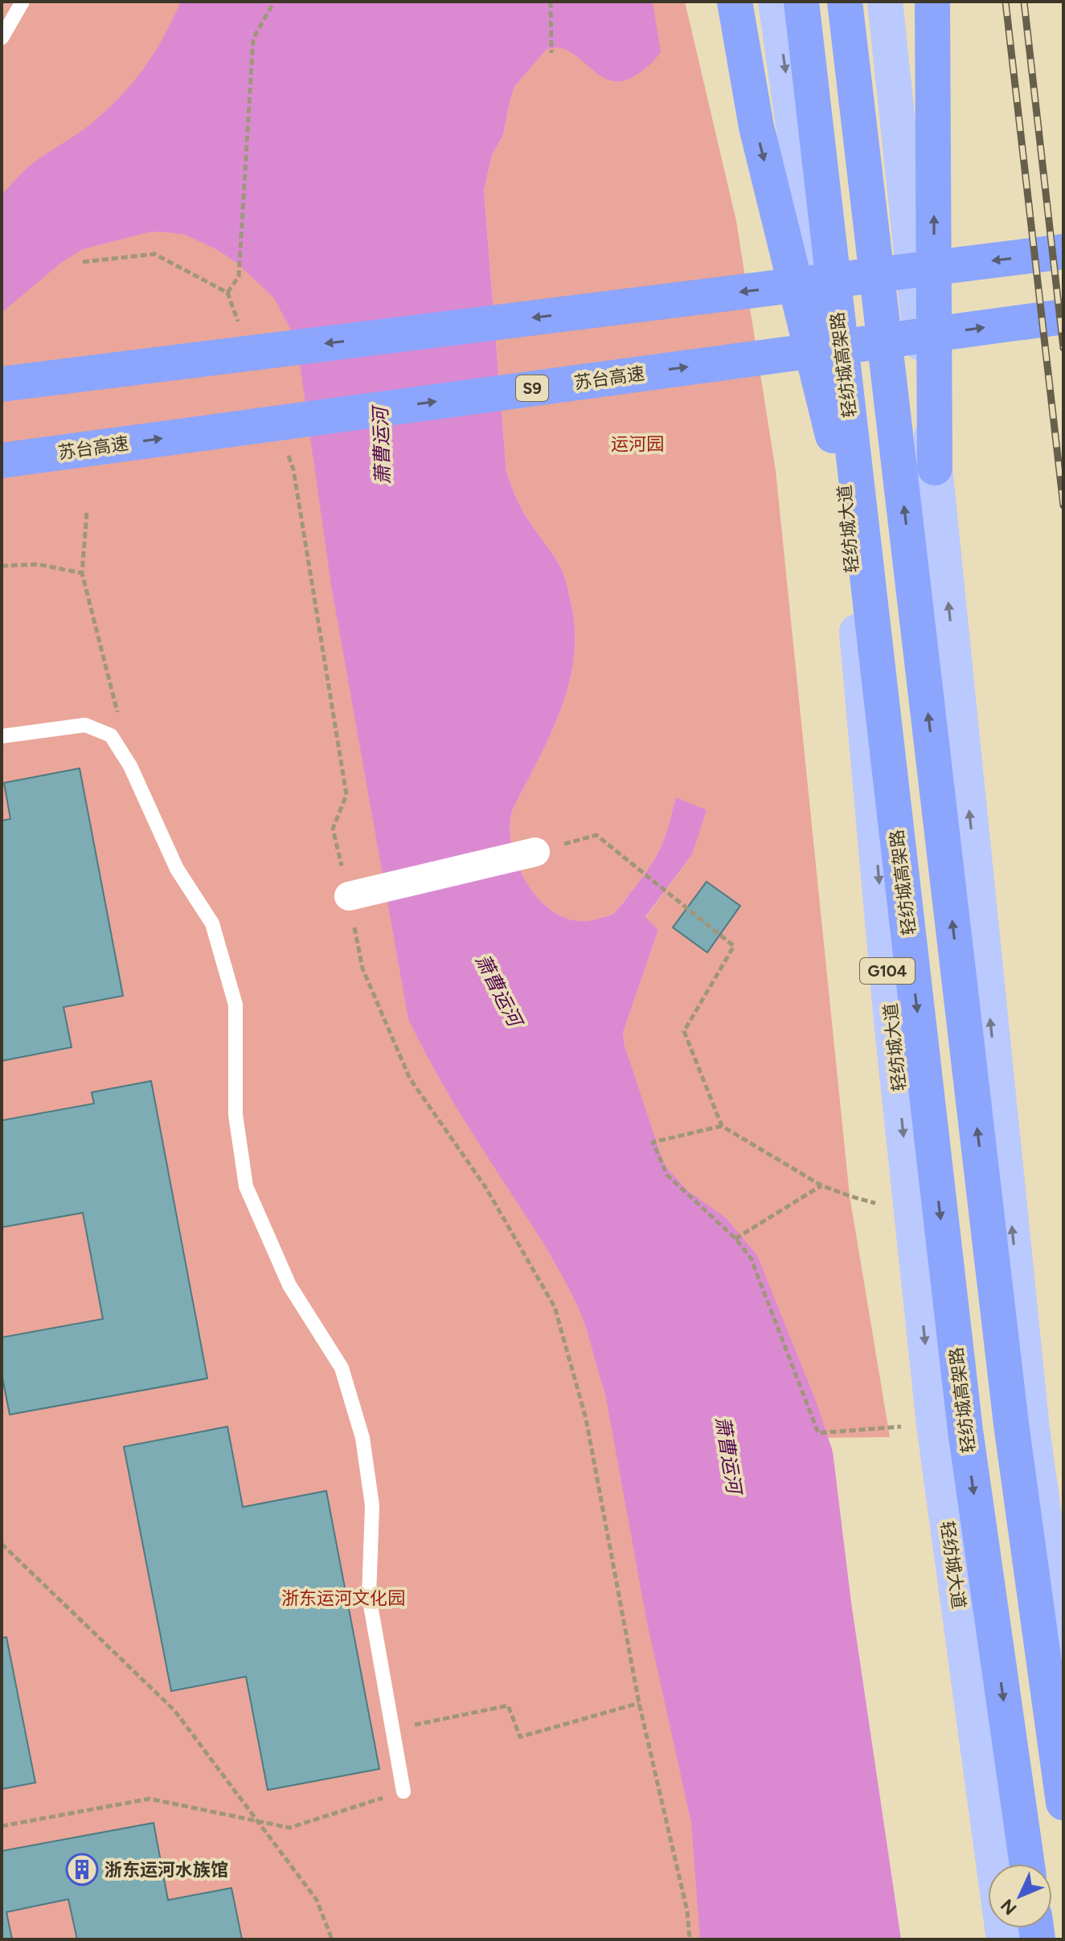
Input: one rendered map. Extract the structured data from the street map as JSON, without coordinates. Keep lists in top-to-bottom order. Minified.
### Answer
{"streets":{"highway":["轻纺城高架路","苏台高速","S9"],"main road":["轻纺城大道","G104"]},"water":["萧曹运河"],"parks":["运河园","浙东运河文化园"],"places":{"building":["浙东运河水族馆"]},"north":"bottom left"}
